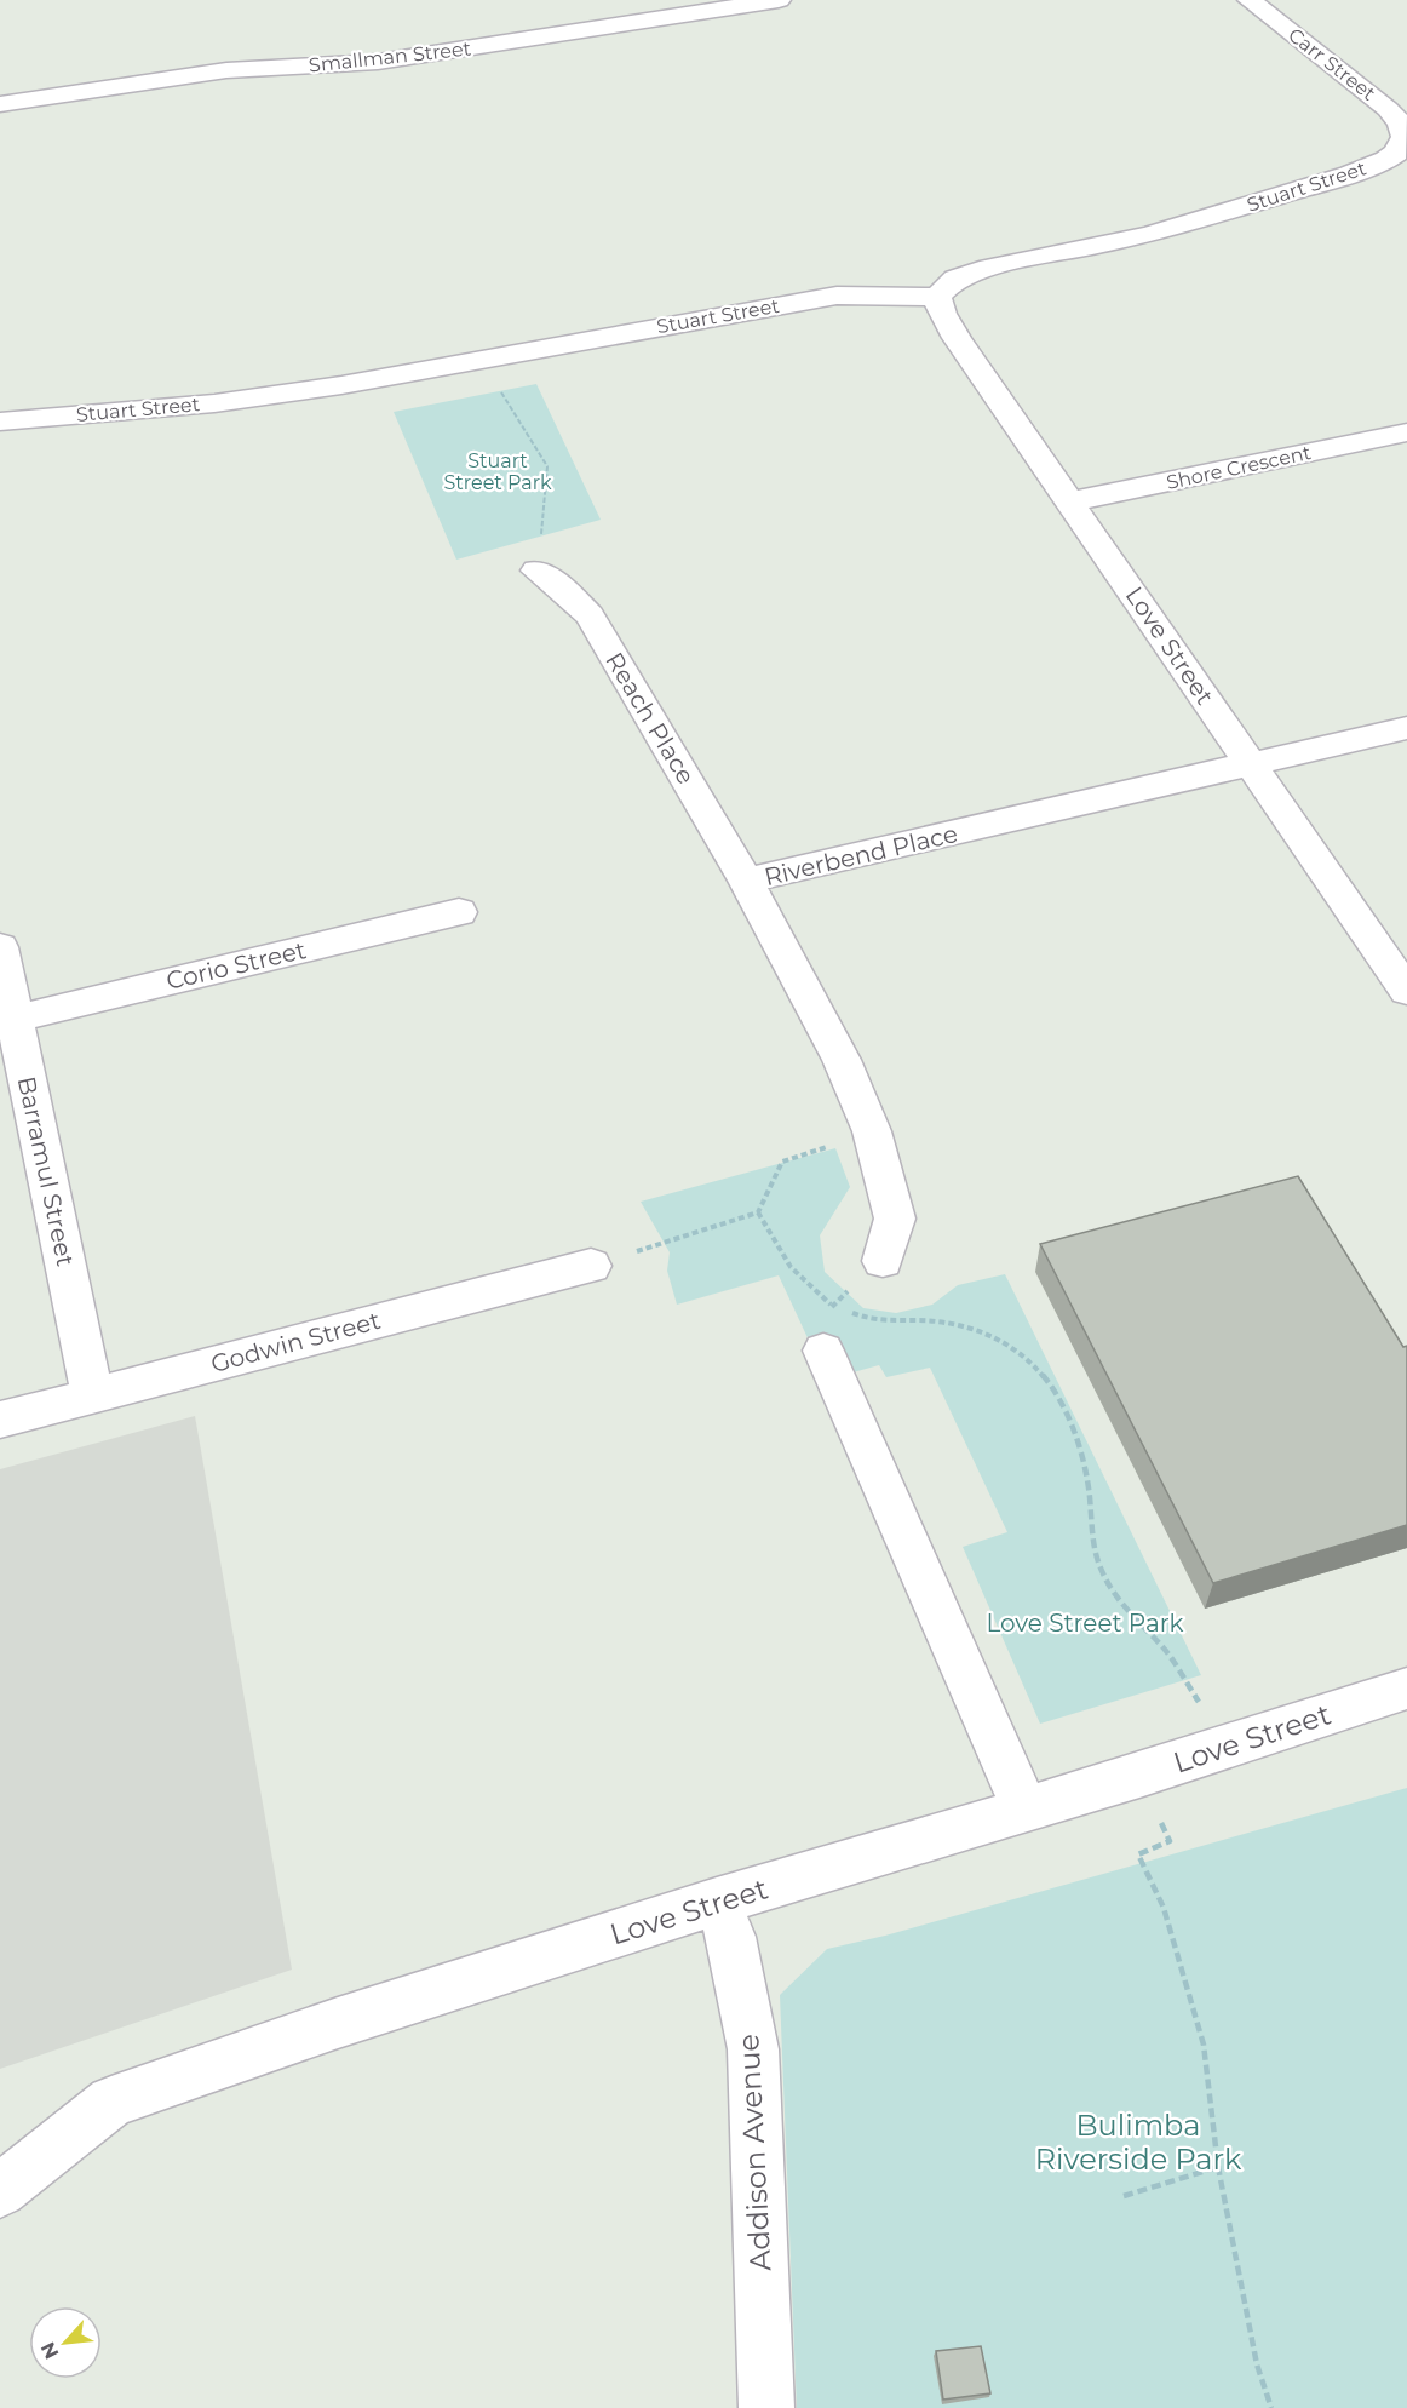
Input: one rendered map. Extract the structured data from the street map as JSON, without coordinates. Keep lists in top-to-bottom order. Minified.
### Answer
{"streets":{"street":["Smallman Street","Carr Street","Stuart Street","Shore Crescent","Love Street","Reach Place","Riverbend Place","Corio Street","Barramul Street","Godwin Street","Addison Avenue"]},"crossings":[["Carr Street","Stuart Street"],["Stuart Street","Love Street"],["Shore Crescent","Love Street"],["Love Street","Riverbend Place"],["Love Street","Addison Avenue"],["Reach Place","Riverbend Place"],["Corio Street","Barramul Street"],["Barramul Street","Godwin Street"]],"parks":["Stuart Street Park","Love Street Park","Bulimba Riverside Park"],"north":"bottom left"}
